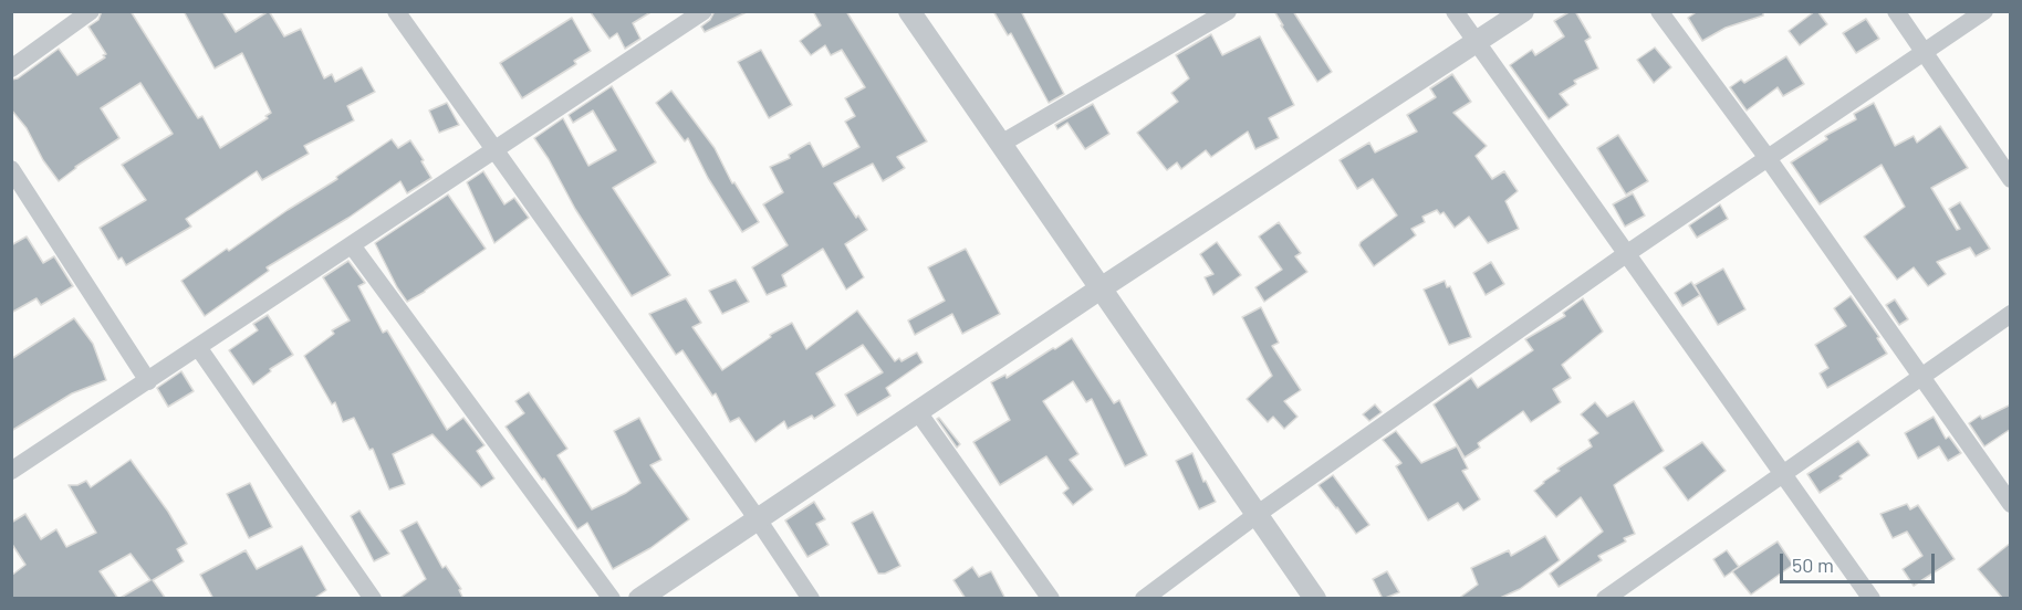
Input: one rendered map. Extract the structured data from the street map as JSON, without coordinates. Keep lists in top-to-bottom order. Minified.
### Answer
{"scale_bar":"50 m"}
